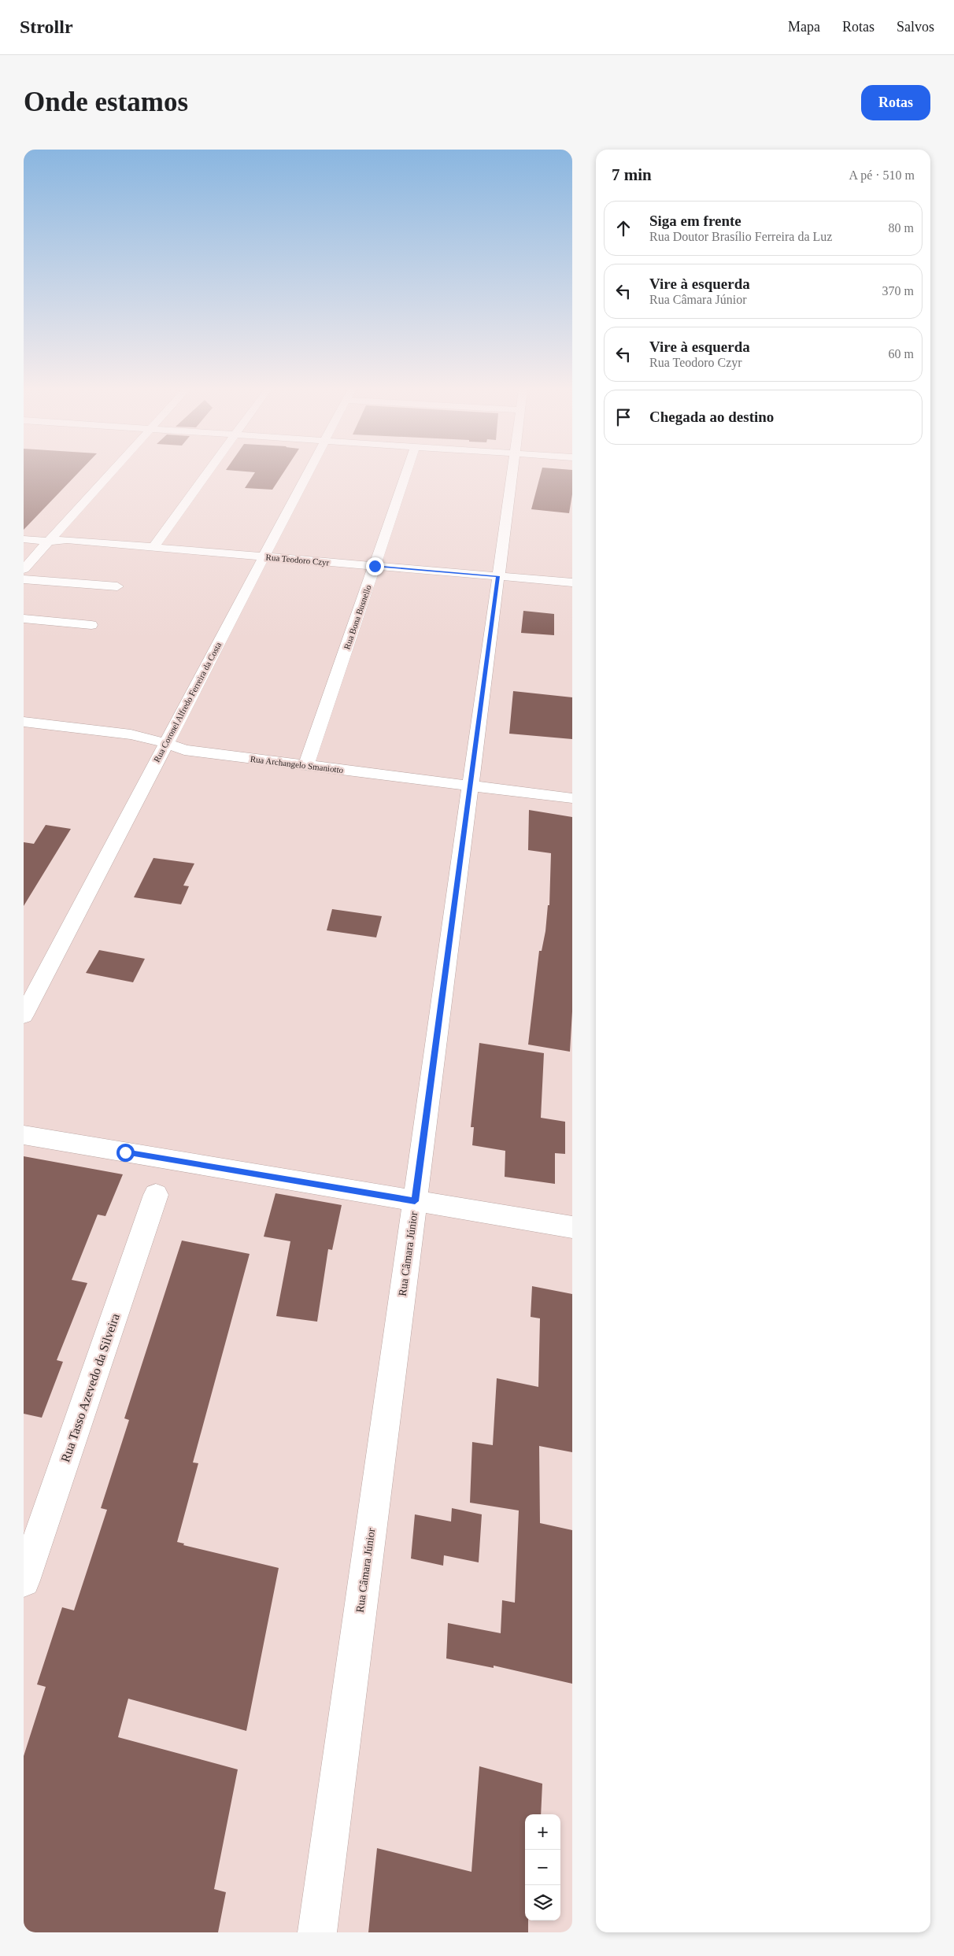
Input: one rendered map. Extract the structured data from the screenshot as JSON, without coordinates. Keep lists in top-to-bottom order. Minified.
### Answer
{"streets":{"street":["Rua Teodoro Czyr","Rua Bona Busnello","Rua Coronel Alfredo Ferreira da Costa","Rua Archangelo Smaniotto","Rua Câmara Júnior","Rua Tasso Azevedo da Silveira"]},"crossings":[["Rua Teodoro Czyr","Rua Bona Busnello"],["Rua Teodoro Czyr","Rua Coronel Alfredo Ferreira da Costa"],["Rua Teodoro Czyr","Rua Câmara Júnior"],["Rua Bona Busnello","Rua Archangelo Smaniotto"],["Rua Coronel Alfredo Ferreira da Costa","Rua Archangelo Smaniotto"],["Rua Archangelo Smaniotto","Rua Câmara Júnior"]],"page":{"header":"Strollr","nav":["Mapa","Rotas","Salvos"],"buttons":"Rotas","title":"Onde estamos","heading":["7 min","A pé · 510 m"],"list":[["Siga em frente","Rua Doutor Brasílio Ferreira da Luz","80 m"],["Vire à esquerda","Rua Câmara Júnior","370 m"],["Vire à esquerda","Rua Teodoro Czyr","60 m"],"Chegada ao destino"],"map_buttons":["+","−"]}}
